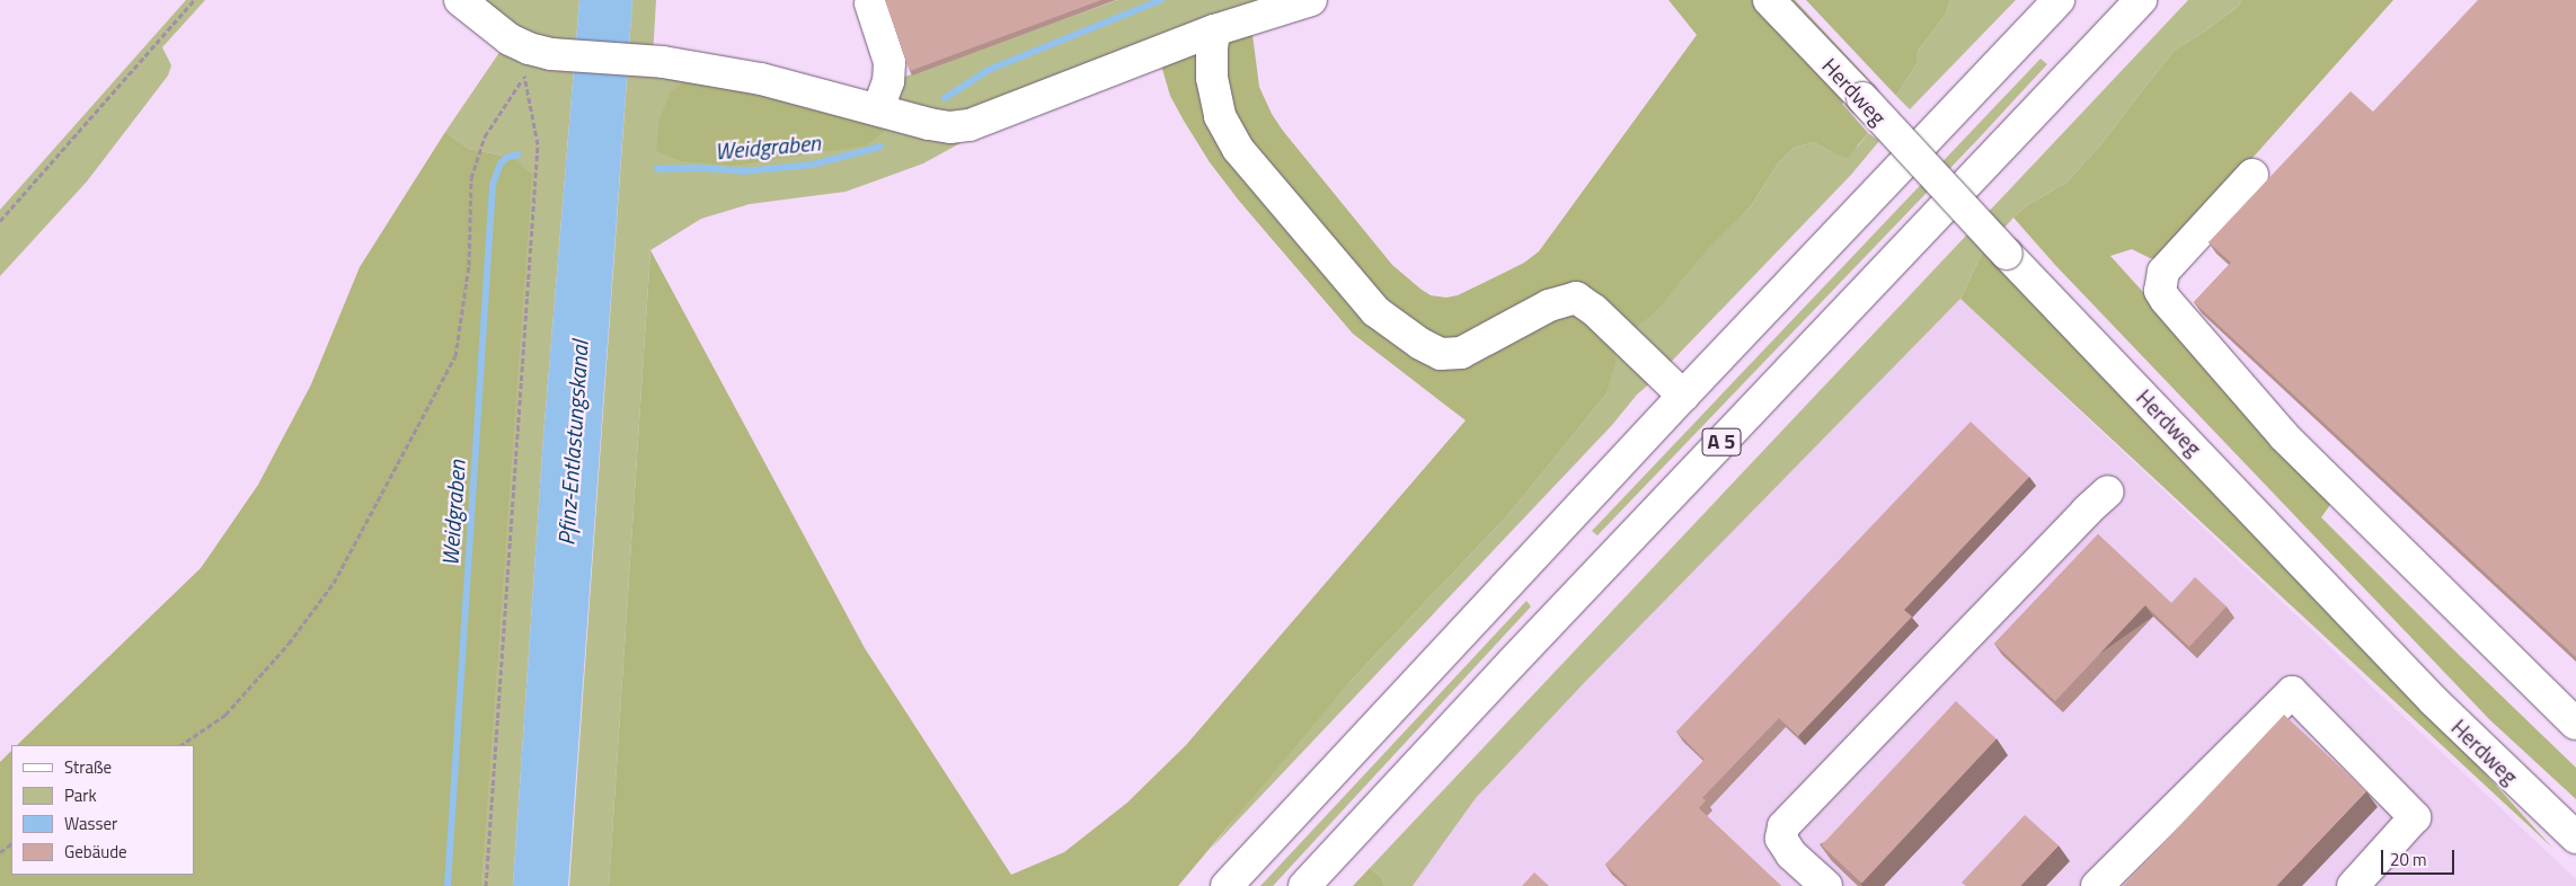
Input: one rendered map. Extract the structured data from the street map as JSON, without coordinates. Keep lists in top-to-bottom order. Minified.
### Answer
{"streets":{"main road":["Herdweg","A 5"]},"water":["Weidgraben","Pfinz-Entlastungskanal"],"legend":["Straße","Park","Wasser","Gebäude"],"scale_bar":"20 m"}
